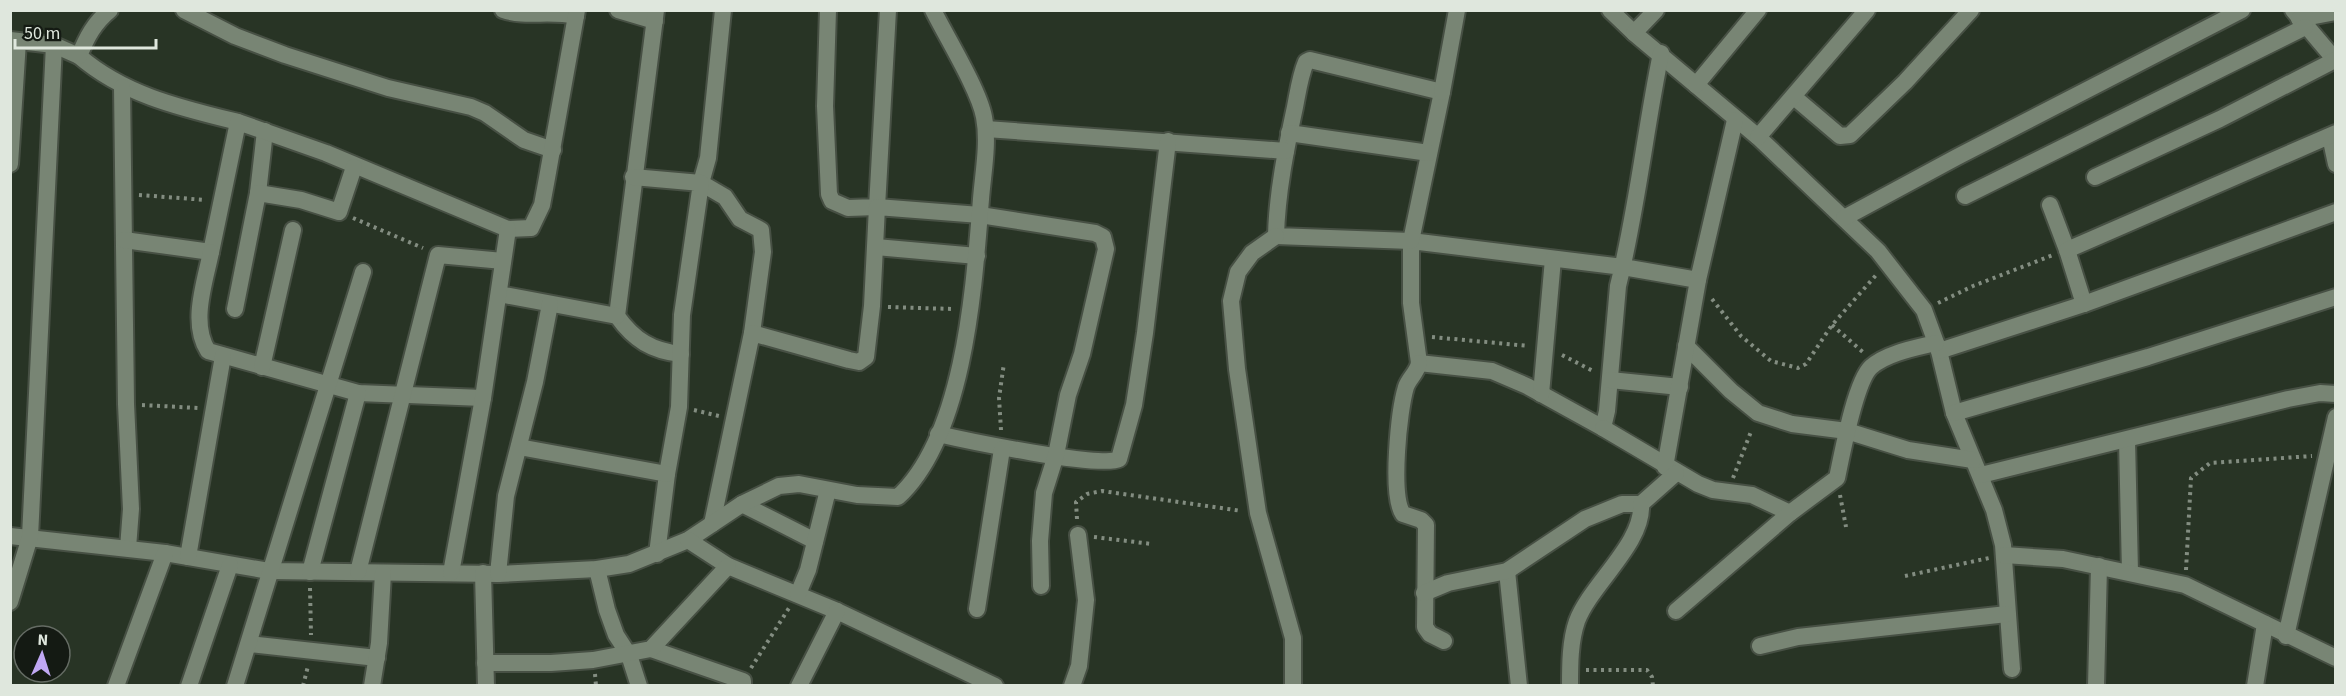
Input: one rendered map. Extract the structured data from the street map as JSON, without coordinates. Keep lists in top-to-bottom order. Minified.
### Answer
{"scale_bar":"50 m","north":"top"}
